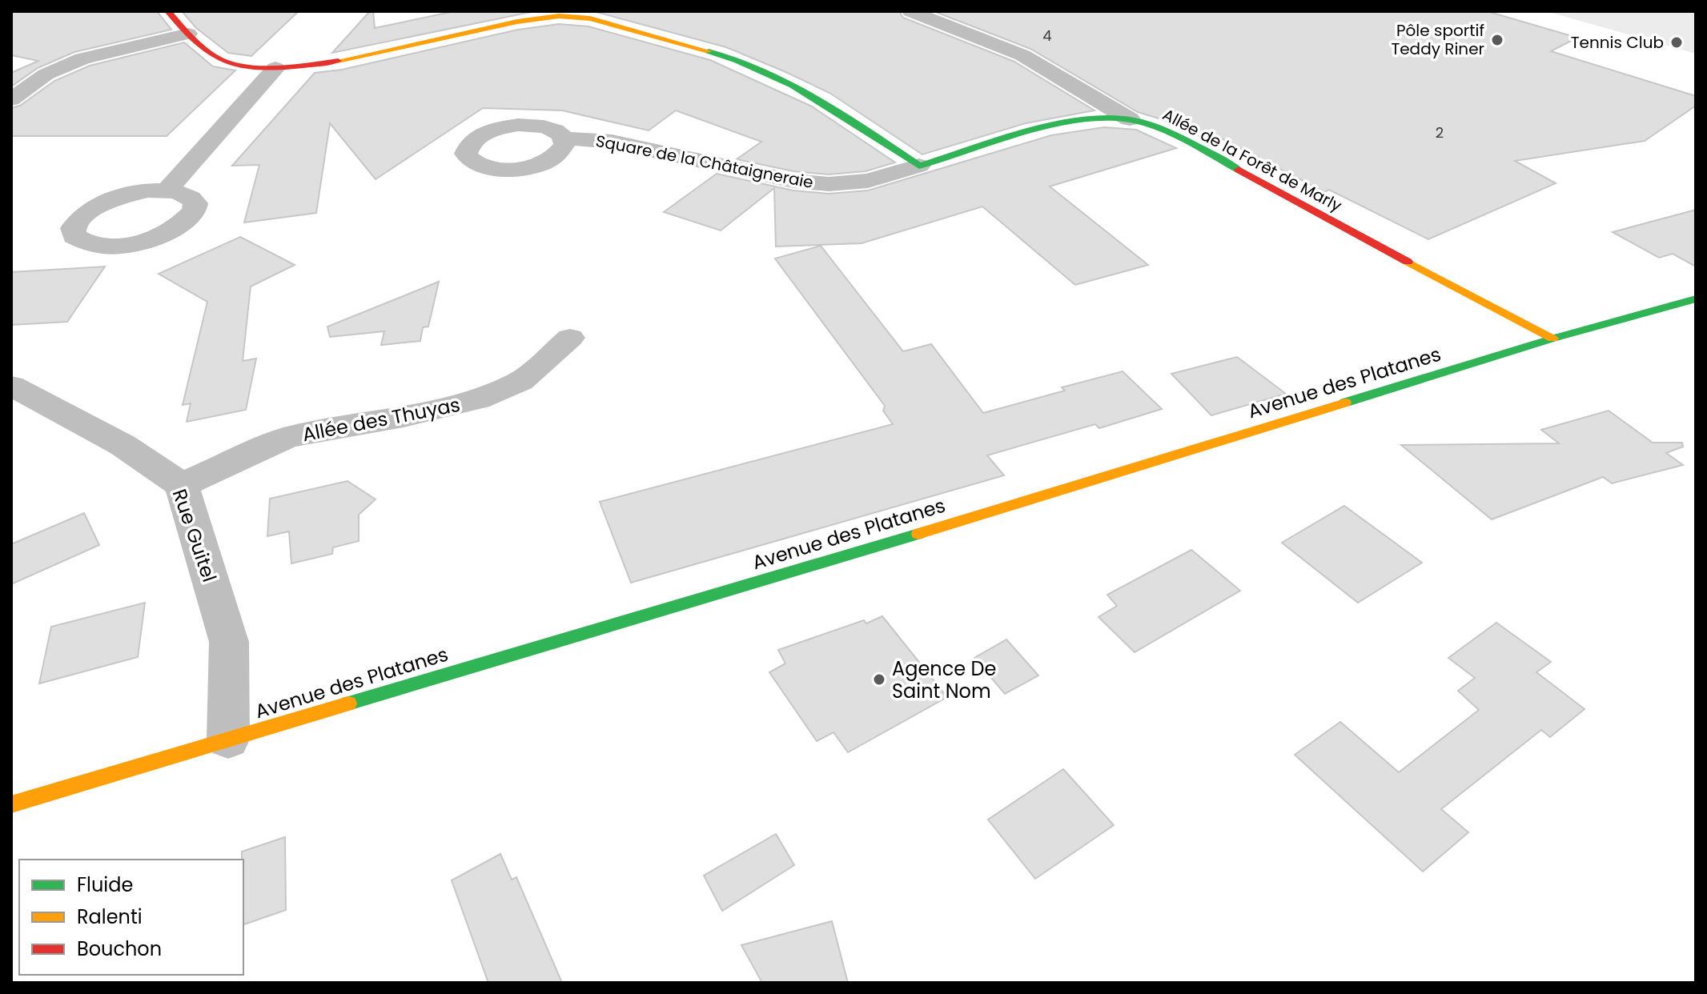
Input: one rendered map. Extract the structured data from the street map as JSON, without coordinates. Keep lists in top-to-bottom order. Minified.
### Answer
{"streets":{"street":["Allée de la Forêt de Marly","Square de la Châtaigneraie","Avenue des Platanes","Allée des Thuyas","Rue Guitel"]},"crossings":[["Allée de la Forêt de Marly","Square de la Châtaigneraie"],["Allée de la Forêt de Marly","Avenue des Platanes"],["Avenue des Platanes","Rue Guitel"],["Allée des Thuyas","Rue Guitel"]],"places":["Pôle sportif Teddy Riner","Tennis Club","Agence De Saint Nom"],"house_numbers":["4","2"],"legend":["Fluide","Ralenti","Bouchon"]}
